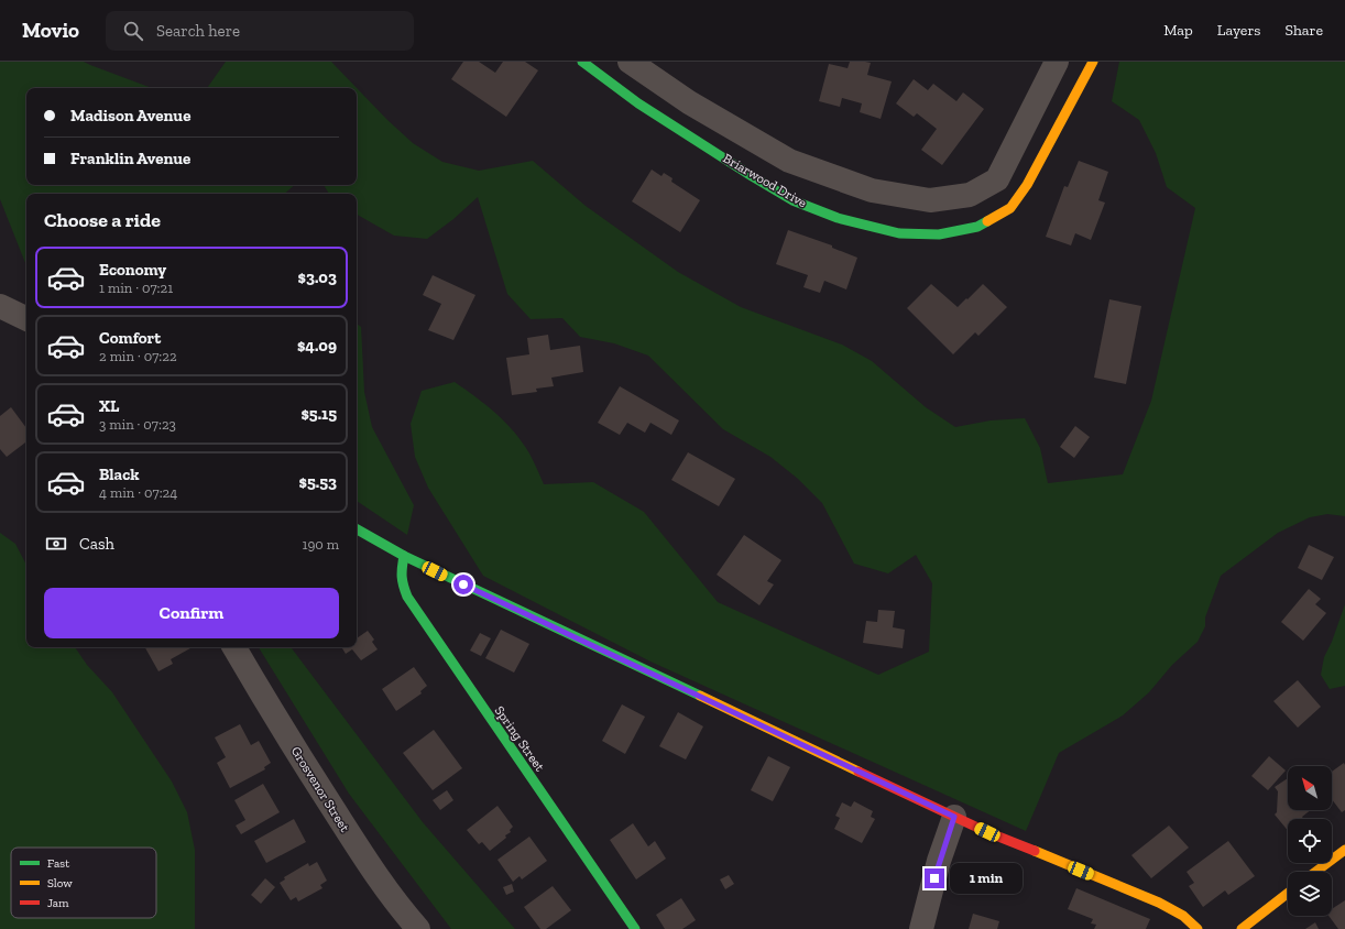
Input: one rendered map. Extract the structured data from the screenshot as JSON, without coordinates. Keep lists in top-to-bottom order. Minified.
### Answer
{"streets":{"street":["Briarwood Drive","Spring Street","Grosvenor Street"]},"legend":["Fast","Slow","Jam"],"north":"top left","page":{"header":"Movio","search":"Search here","nav":["Map","Layers","Share"],"banner":["Madison Avenue","Franklin Avenue"],"heading":"Choose a ride","list":[{"name":"Economy","note":"1 min · 07:21","value":"$3.03"},{"name":"Comfort","note":"2 min · 07:22","value":"$4.09"},{"name":"XL","note":"3 min · 07:23","value":"$5.15"},{"name":"Black","note":"4 min · 07:24","value":"$5.53"}],"pay":["Cash","190 m"],"buttons":"Confirm","bubble":"1 min"}}
